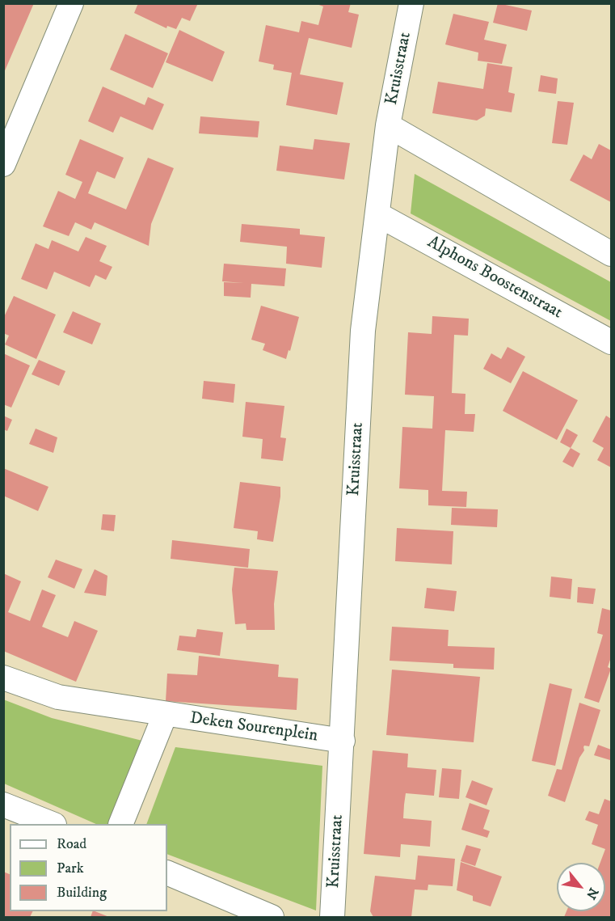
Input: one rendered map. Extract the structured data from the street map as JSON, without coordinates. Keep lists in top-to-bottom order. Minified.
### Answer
{"streets":{"street":["Kruisstraat","Alphons Boostenstraat","Deken Sourenplein"]},"crossings":[["Kruisstraat","Alphons Boostenstraat"],["Kruisstraat","Deken Sourenplein"]],"legend":["Road","Park","Building"],"north":"bottom right"}
